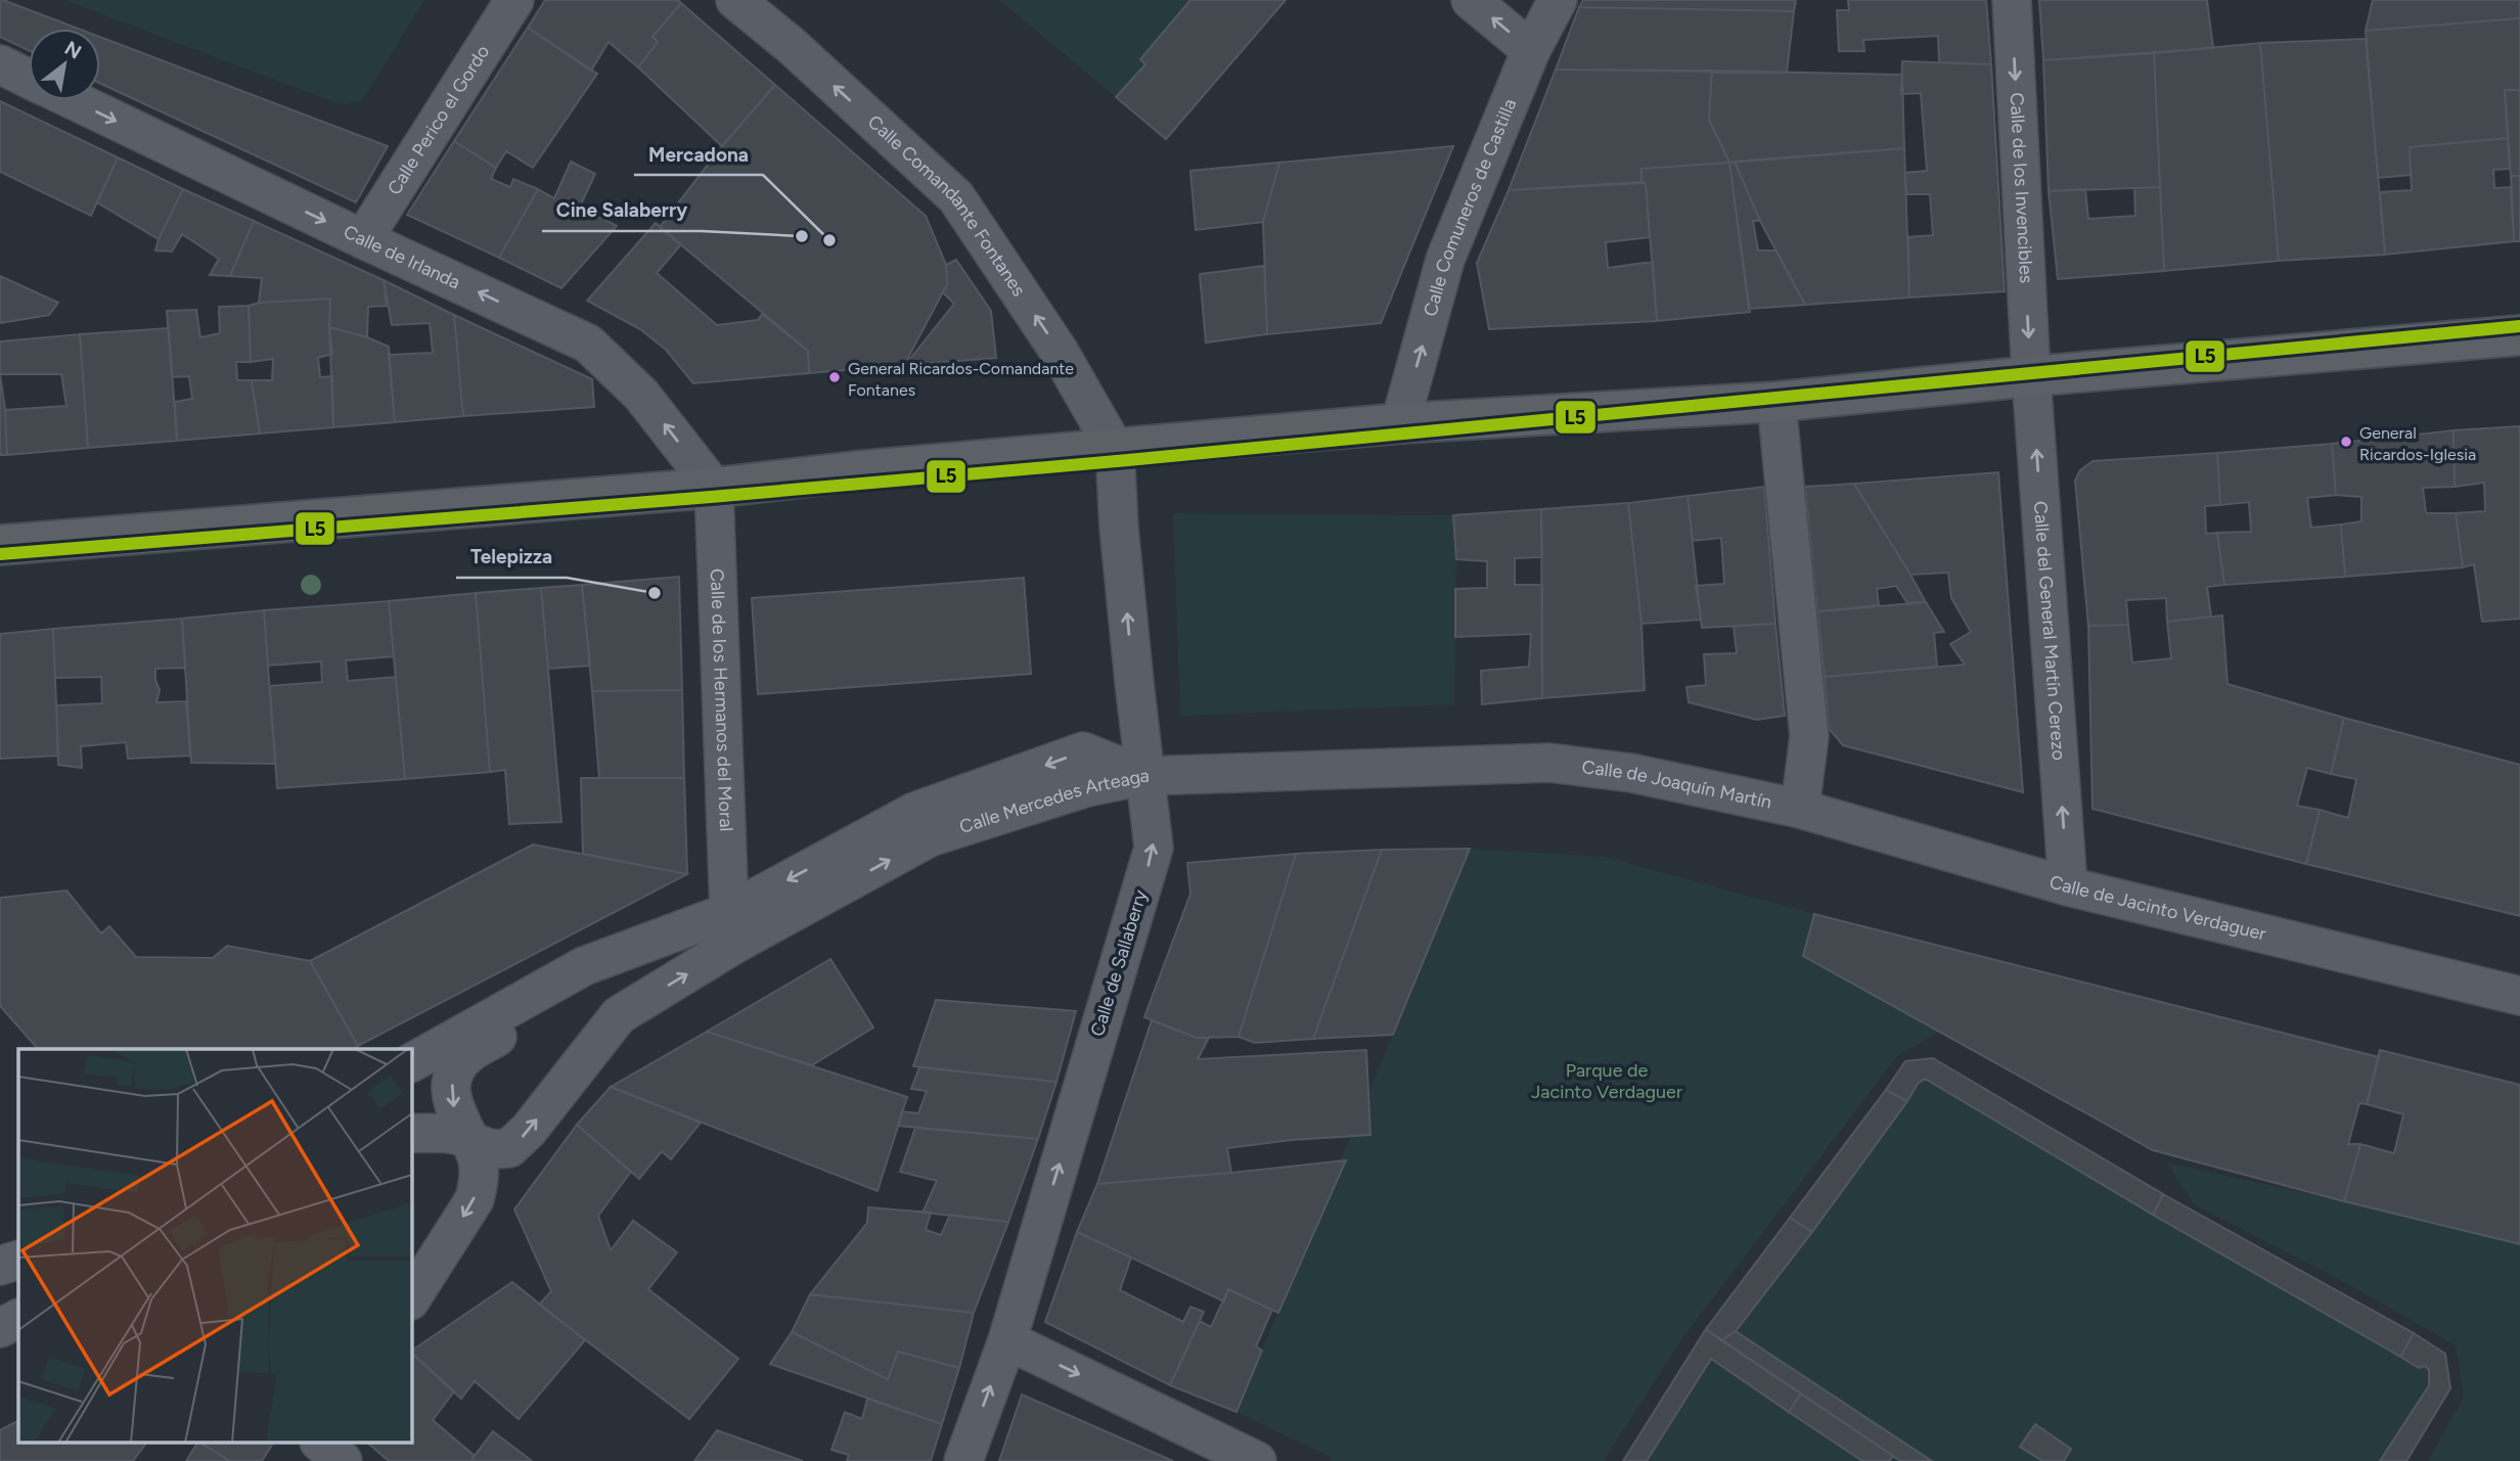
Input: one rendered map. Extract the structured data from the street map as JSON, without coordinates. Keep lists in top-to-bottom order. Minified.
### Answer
{"streets":{"street":["Calle Perico el Gordo","Calle de los Invencibles","Calle Comandante Fontanes","Calle Comuneros de Castilla","Calle de Irlanda","Calle del General Martín Cerezo","Calle de los Hermanos del Moral","Calle de Joaquín Martín","Calle Mercedes Arteaga","Calle de Jacinto Verdaguer","Calle de Sallaberry"]},"crossings":[["Calle Perico el Gordo","Calle de Irlanda"],["Calle de los Invencibles","Calle del General Martín Cerezo"],["Calle Comandante Fontanes","Calle de Sallaberry"],["Calle de Irlanda","Calle de los Hermanos del Moral"],["Calle del General Martín Cerezo","Calle de Jacinto Verdaguer"],["Calle de los Hermanos del Moral","Calle Mercedes Arteaga"],["Calle de Joaquín Martín","Calle Mercedes Arteaga"],["Calle de Joaquín Martín","Calle de Jacinto Verdaguer"],["Calle de Joaquín Martín","Calle de Sallaberry"],["Calle Mercedes Arteaga","Calle de Sallaberry"]],"one_way":["Calle de los Invencibles","Calle Comandante Fontanes","Calle Comuneros de Castilla","Calle de Sallaberry"],"parks":["Parque de Jacinto Verdaguer"],"places":["Cine Salaberry","Mercadona","General Ricardos-Comandante Fontanes","General Ricardos-Iglesia","Telepizza"],"lines":["transit line L5"],"north":"top right"}
